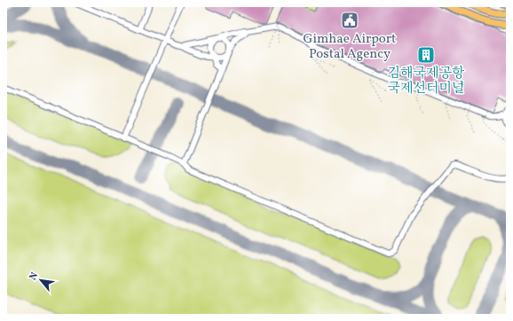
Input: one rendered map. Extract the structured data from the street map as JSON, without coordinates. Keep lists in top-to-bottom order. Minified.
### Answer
{"places":{"public building":["Gimhae Airport Postal Agency"],"building":["김해국제공항 국제선터미널"]},"north":"top left"}
